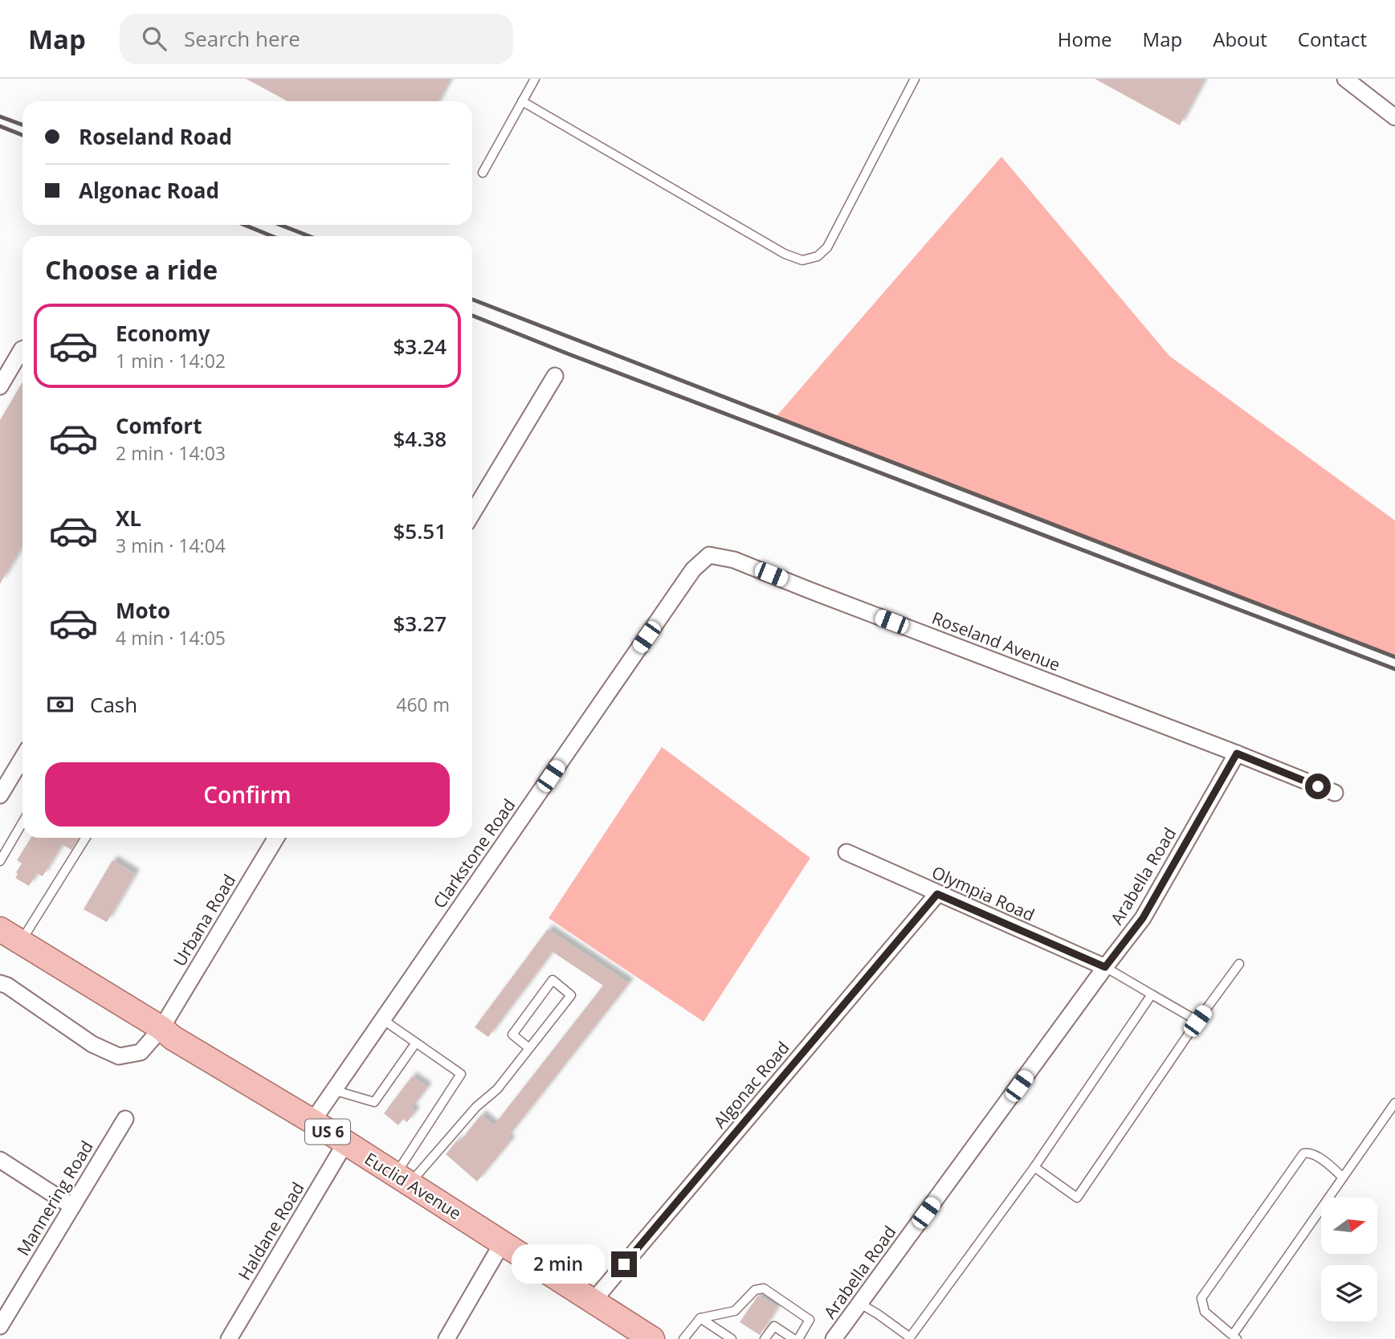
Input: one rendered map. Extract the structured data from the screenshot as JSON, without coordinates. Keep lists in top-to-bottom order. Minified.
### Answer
{"streets":{"main road":["US 6","Euclid Avenue"],"street":["Roseland Avenue","Clarkstone Road","Arabella Road","Olympia Road","Urbana Road","Algonac Road","Mannering Road","Haldane Road"]},"crossings":[["Roseland Avenue","Clarkstone Road"],["Roseland Avenue","Arabella Road"],["Clarkstone Road","Euclid Avenue"],["Arabella Road","Olympia Road"],["Olympia Road","Algonac Road"],["Urbana Road","Euclid Avenue"],["Algonac Road","Euclid Avenue"],["Euclid Avenue","Haldane Road"]],"north":"right","page":{"header":"Map","search":"Search here","nav":["Home","Map","About","Contact"],"banner":["Roseland Road","Algonac Road"],"heading":"Choose a ride","list":[{"name":"Economy","note":"1 min · 14:02","value":"$3.24"},{"name":"Comfort","note":"2 min · 14:03","value":"$4.38"},{"name":"XL","note":"3 min · 14:04","value":"$5.51"},{"name":"Moto","note":"4 min · 14:05","value":"$3.27"}],"pay":["Cash","460 m"],"buttons":"Confirm","bubble":"2 min"}}
